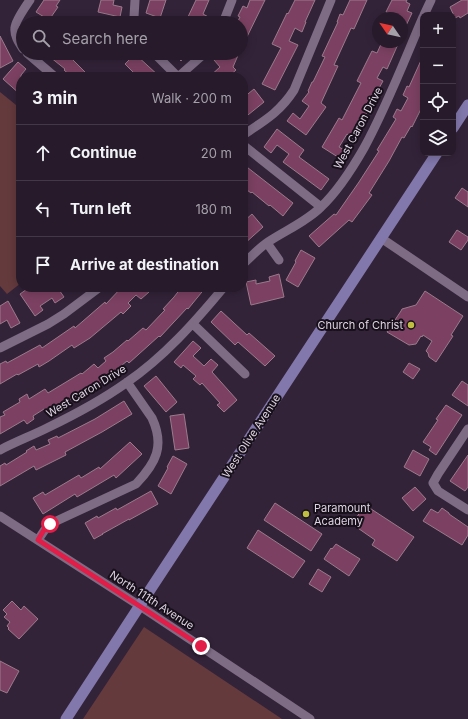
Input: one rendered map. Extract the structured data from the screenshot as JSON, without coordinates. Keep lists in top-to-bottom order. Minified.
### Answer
{"streets":{"main road":["West Olive Avenue"],"street":["West Caron Drive","North 111th Avenue"]},"crossings":[["West Olive Avenue","North 111th Avenue"]],"places":["Church of Christ","Paramount Academy"],"north":"top left","page":{"map_buttons":["+","−"],"search":"Search here","heading":["3 min","Walk · 200 m"],"list":[["Continue","20 m"],["Turn left","180 m"],"Arrive at destination"]}}
